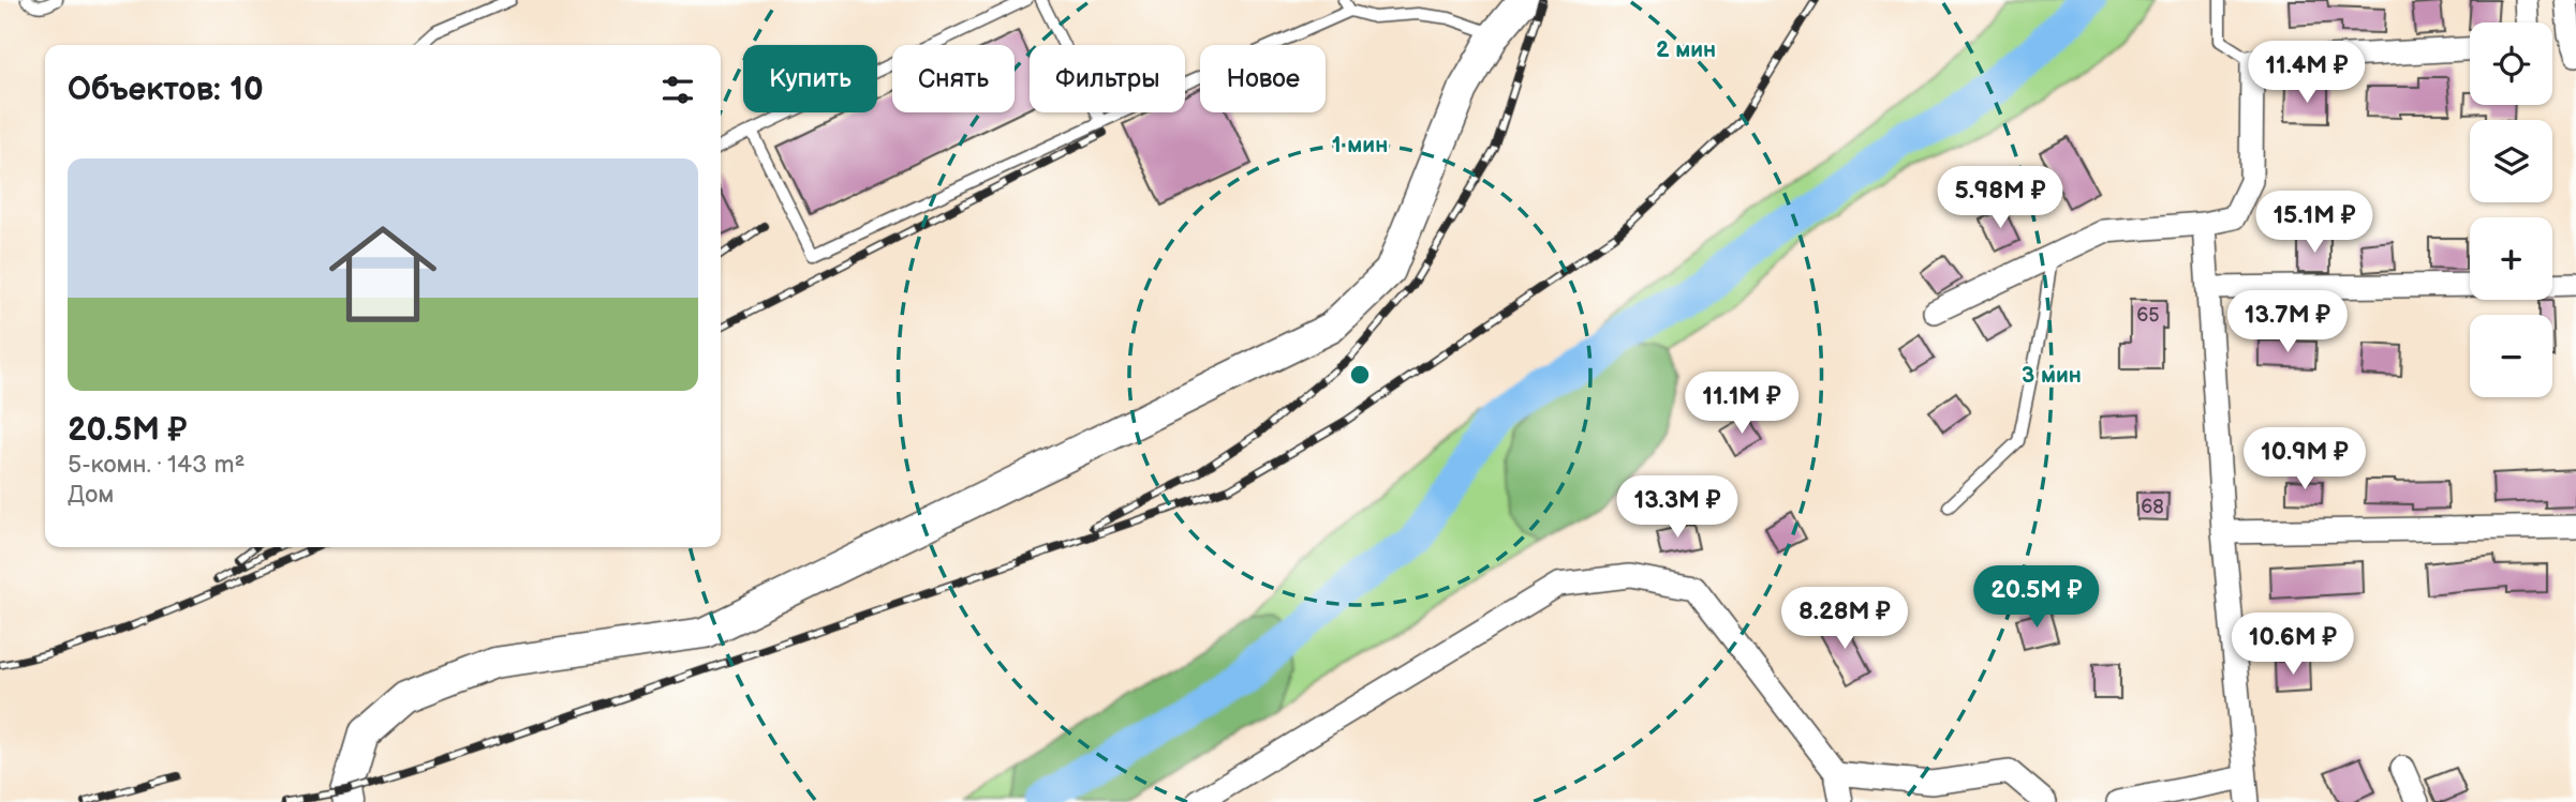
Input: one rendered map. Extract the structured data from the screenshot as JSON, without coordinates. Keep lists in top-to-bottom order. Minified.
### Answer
{"house_numbers":["65","68"],"page":{"map_buttons":["+","−"],"price":["11.4M ₽","5.98M ₽","15.1M ₽","13.7M ₽","11.1M ₽","10.9M ₽","13.3M ₽","20.5M ₽","8.28M ₽","10.6M ₽"],"chip":["Купить","Снять","Фильтры","Новое"],"heading":"Объектов: 10","list":[{"name":"20.5M ₽","note":"5-комн. · 143 m² · Дом"}]},"rings":["2 мин","1 мин","3 мин"]}
